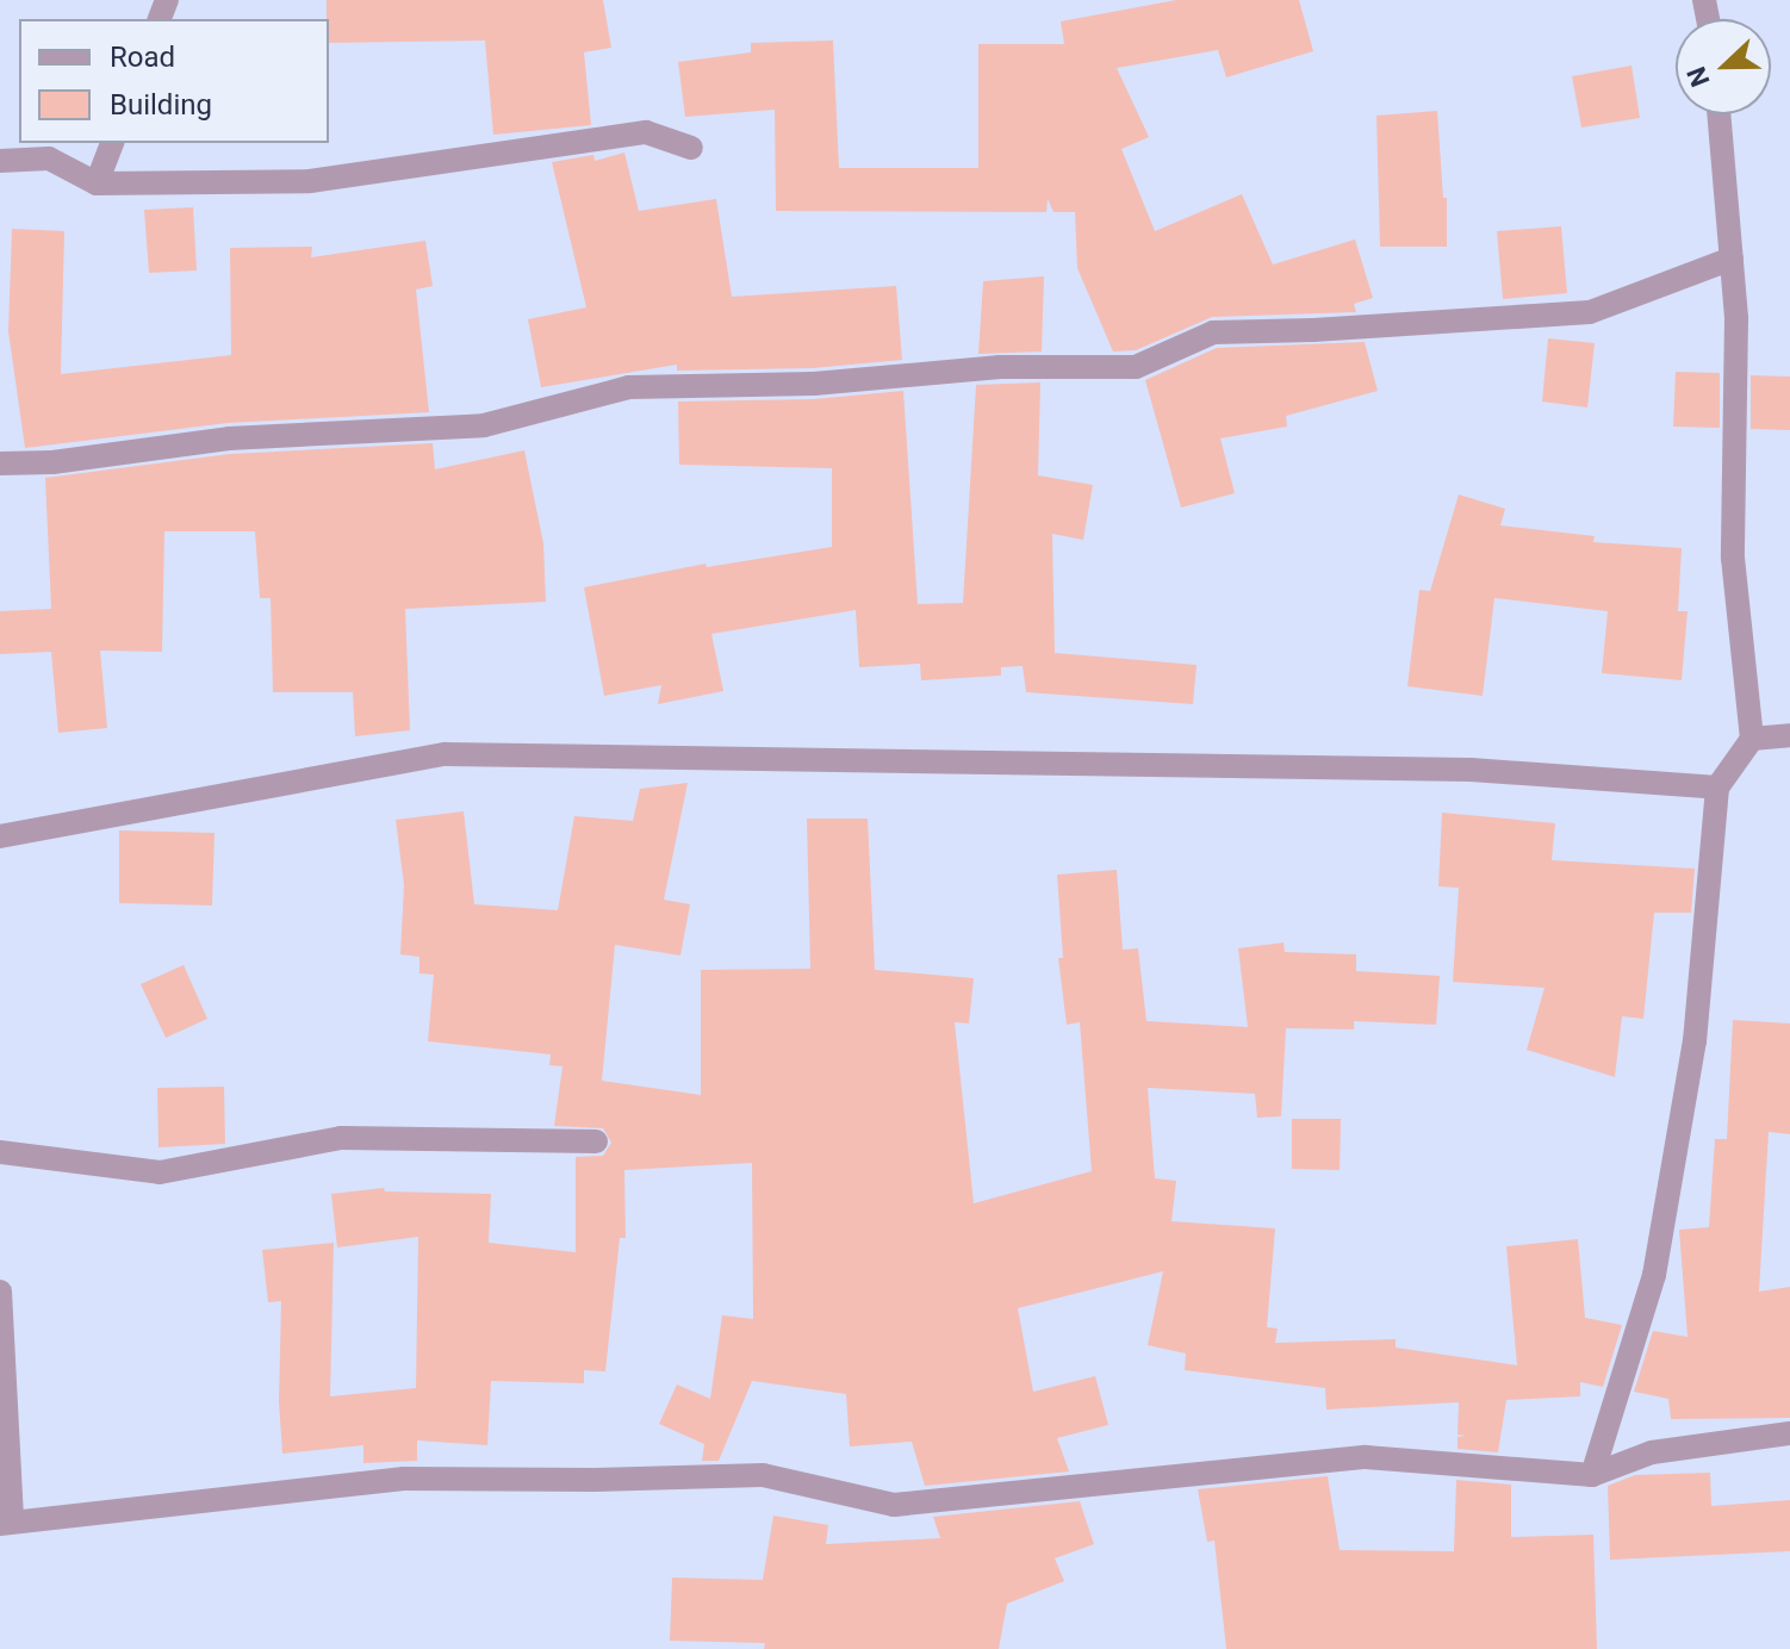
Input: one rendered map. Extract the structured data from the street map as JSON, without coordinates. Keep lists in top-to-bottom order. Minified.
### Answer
{"legend":["Road","Building"],"north":"left"}
